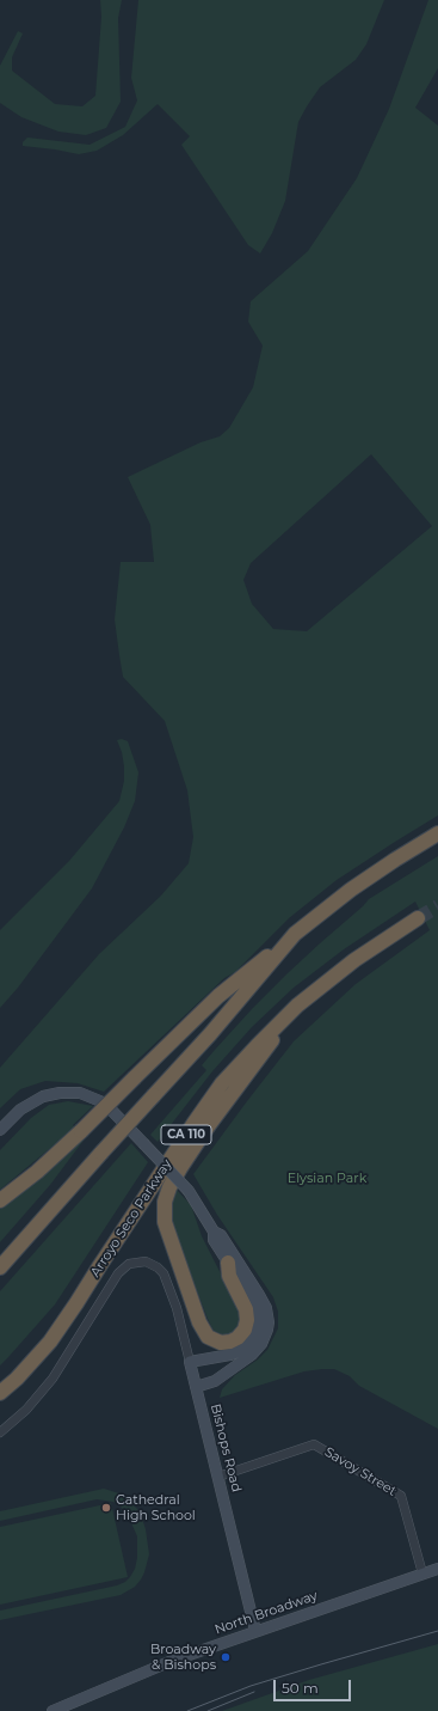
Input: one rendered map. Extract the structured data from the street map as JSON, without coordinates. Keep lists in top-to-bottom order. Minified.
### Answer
{"streets":{"highway":["CA 110","Arroyo Seco Parkway"],"street":["Bishops Road","Savoy Street","North Broadway"]},"crossings":[["Bishops Road","Savoy Street"],["Bishops Road","North Broadway"],["Savoy Street","North Broadway"]],"parks":["Elysian Park"],"places":["Cathedral High School","Broadway & Bishops"],"scale_bar":"50 m"}
